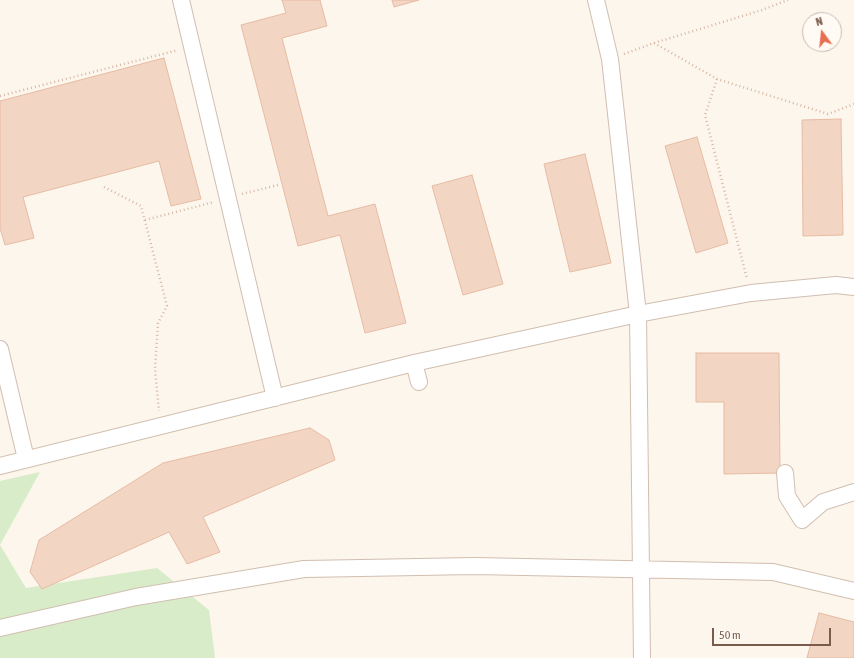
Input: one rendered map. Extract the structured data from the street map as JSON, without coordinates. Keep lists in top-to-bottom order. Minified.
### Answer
{"scale_bar":"50 m","north":"top"}
